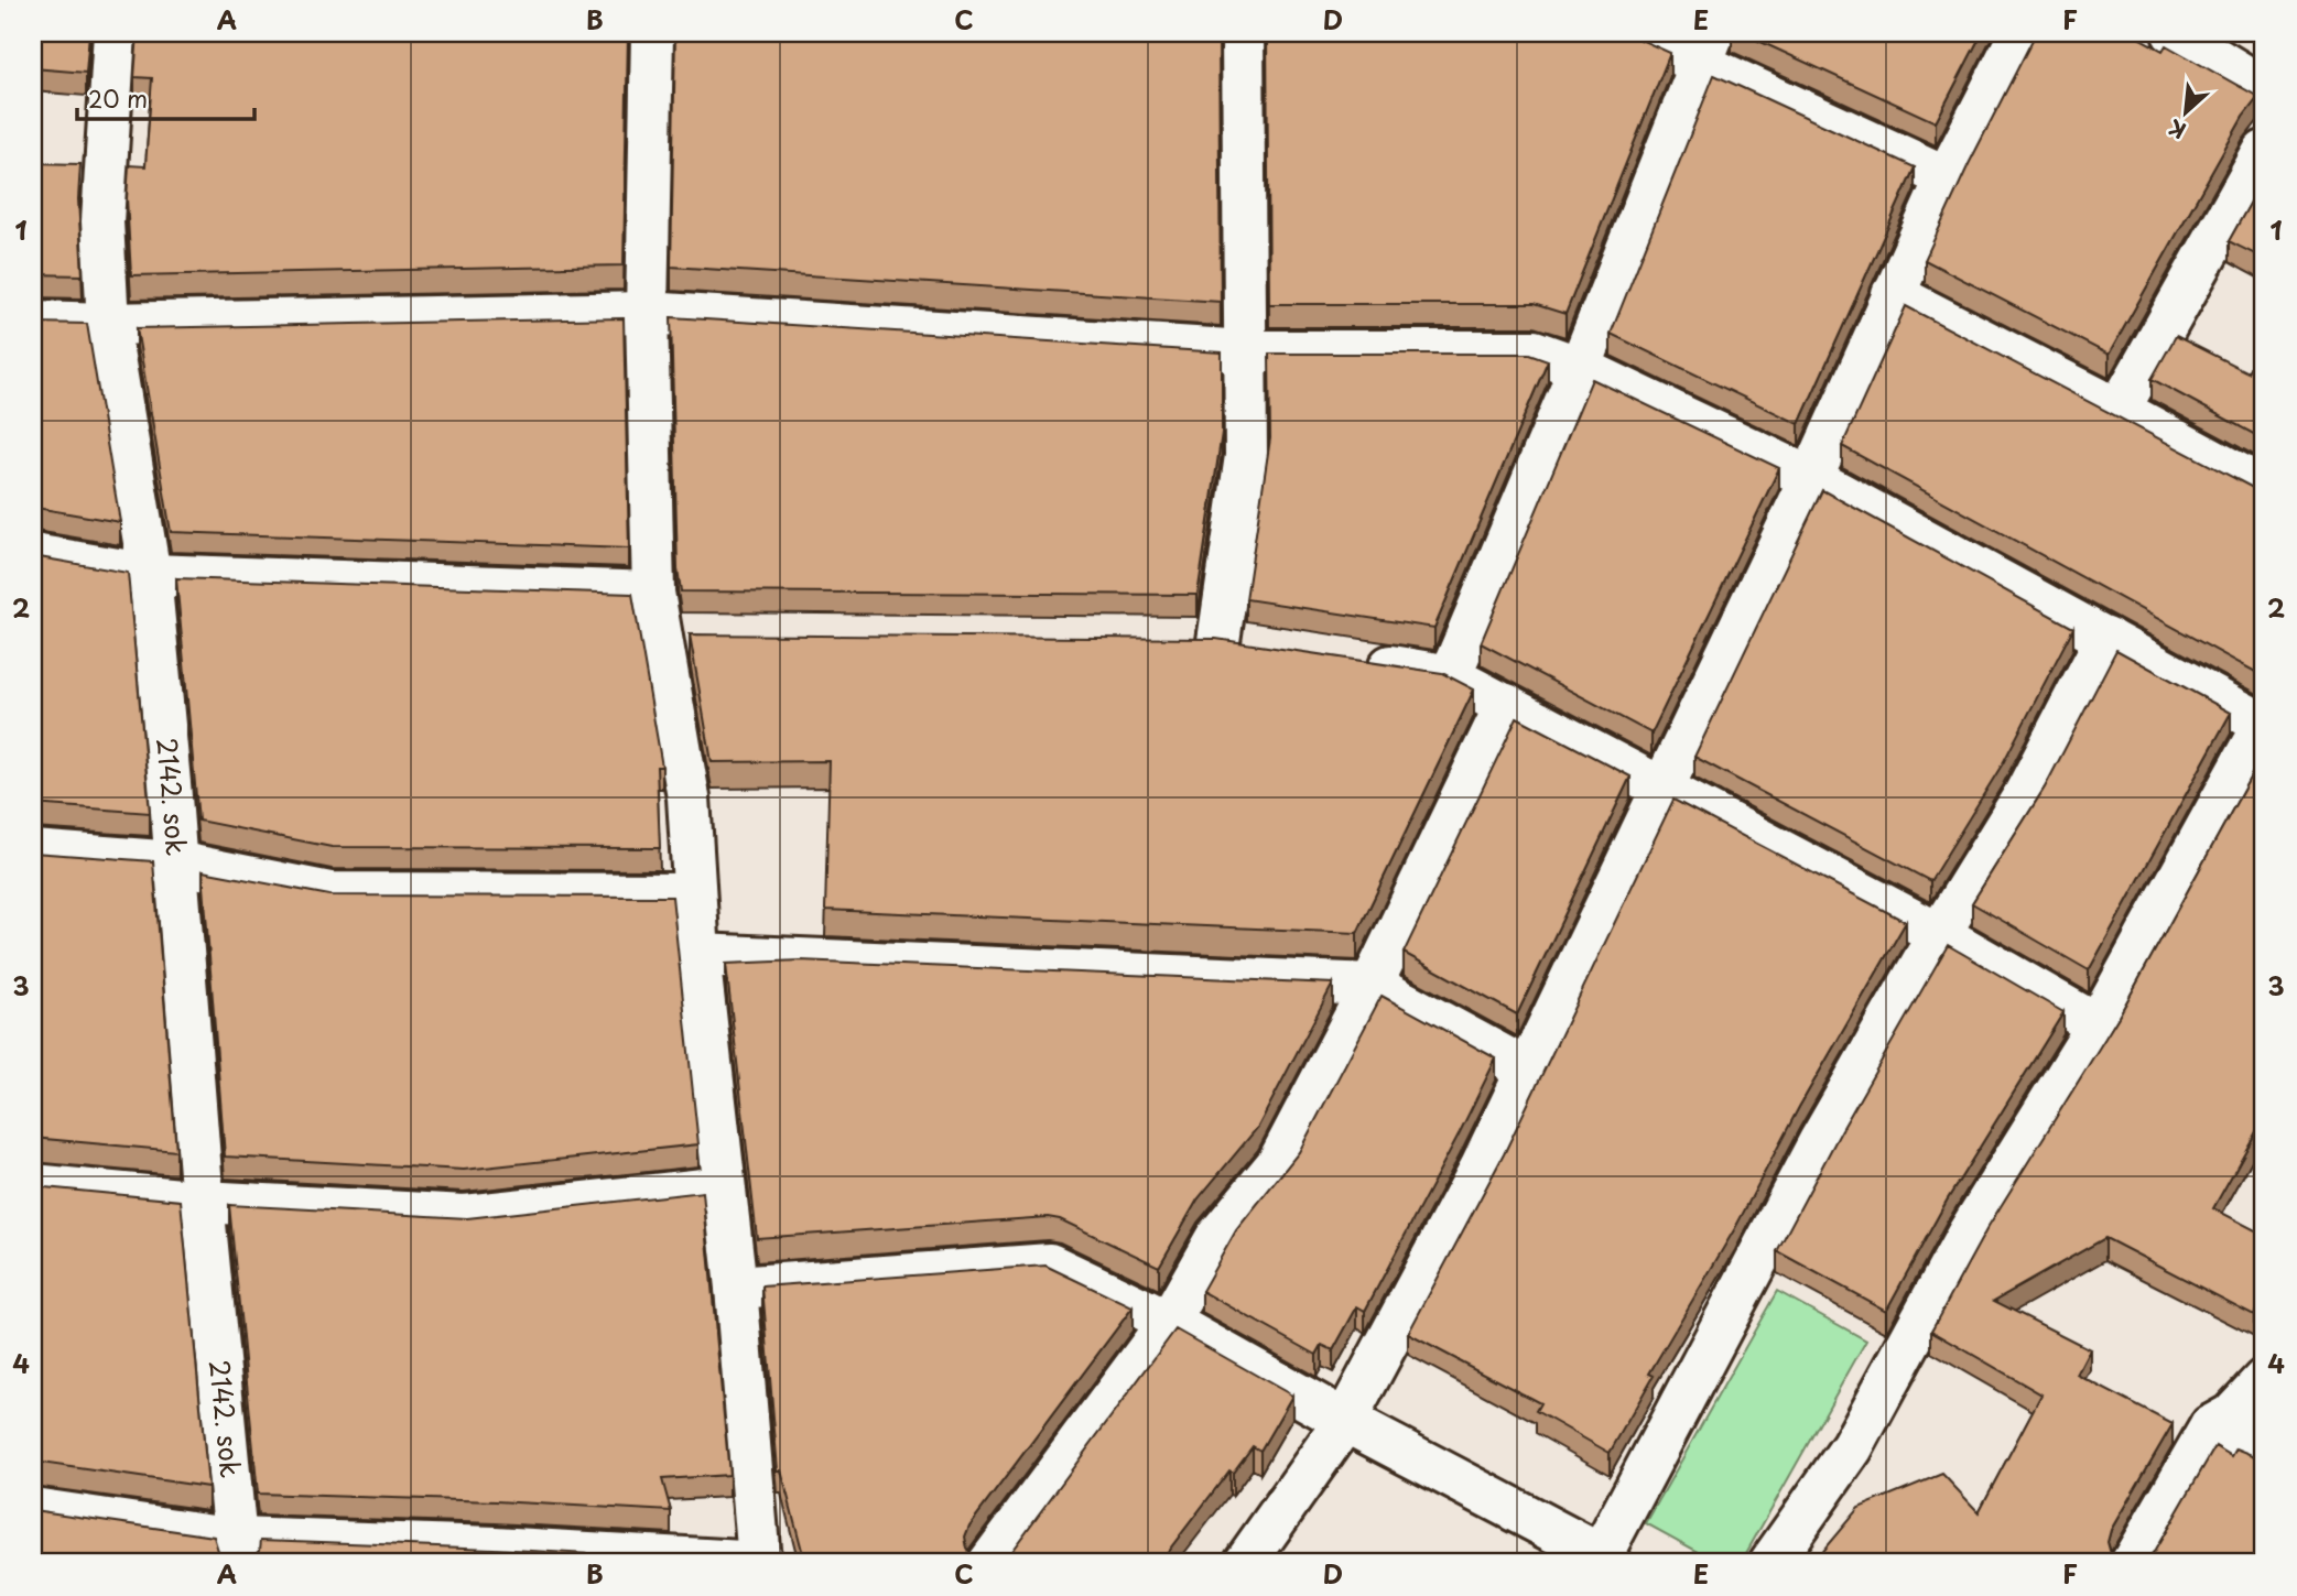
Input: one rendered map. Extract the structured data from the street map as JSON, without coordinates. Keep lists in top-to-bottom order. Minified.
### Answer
{"streets":{"street":["2142. sok"]},"scale_bar":"20 m","north":"bottom left","grid":{"columns":["A","B","C","D","E","F"],"rows":["1","2","3","4"]}}
